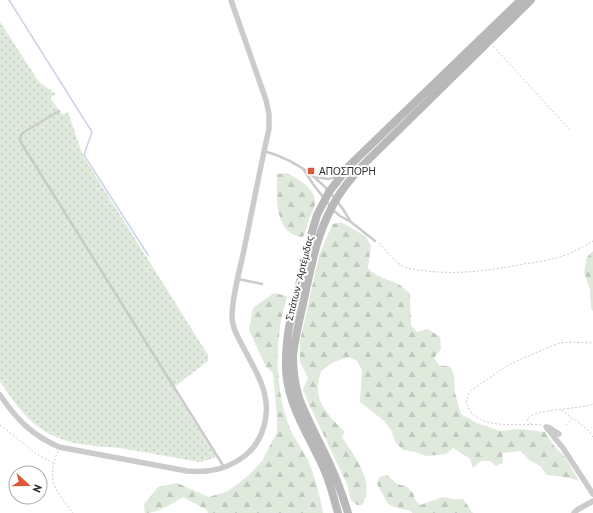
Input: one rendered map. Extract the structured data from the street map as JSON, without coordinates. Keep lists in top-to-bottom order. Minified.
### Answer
{"streets":{"main road":["Σπάτων - Αρτέμιδας"]},"places":{"transit":["ΑΠΟΣΠΟΡΗ"]},"north":"right"}
